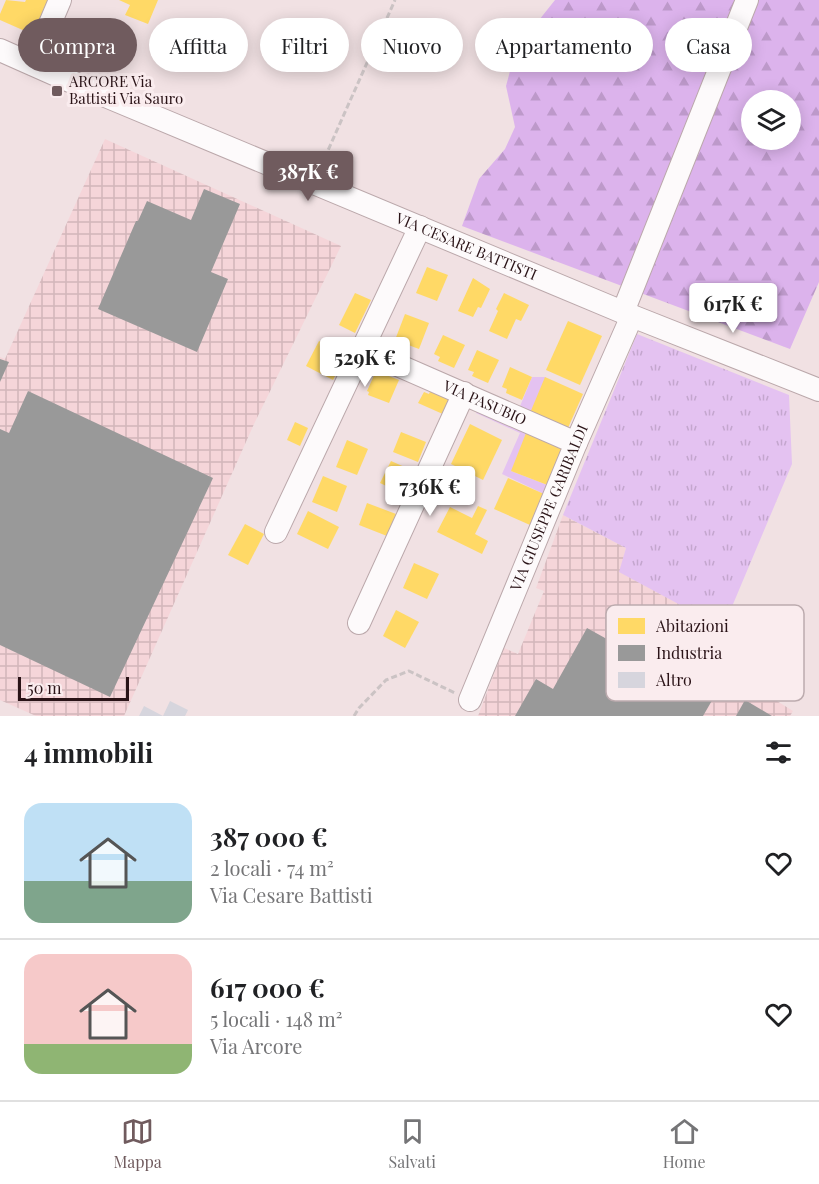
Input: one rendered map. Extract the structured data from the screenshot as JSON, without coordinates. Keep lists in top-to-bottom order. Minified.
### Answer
{"streets":{"street":["VIA CESARE BATTISTI","VIA PASUBIO","VIA GIUSEPPE GARIBALDI"]},"crossings":[["VIA CESARE BATTISTI","VIA GIUSEPPE GARIBALDI"],["VIA PASUBIO","VIA GIUSEPPE GARIBALDI"]],"places":{"transit":["ARCORE Via Battisti Via Sauro"]},"legend":["Abitazioni","Industria","Altro"],"scale_bar":"50 m","page":{"chip":["Compra","Affitta","Filtri","Nuovo","Appartamento","Casa"],"price":["387K €","617K €","529K €","736K €"],"scale":"50 m","heading":"4 immobili","list":[{"name":"387 000 €","note":"2 locali · 74 m² · Via Cesare Battisti"},{"name":"617 000 €","note":"5 locali · 148 m² · Via Arcore"}],"tabs":["Mappa","Salvati","Home"]}}
